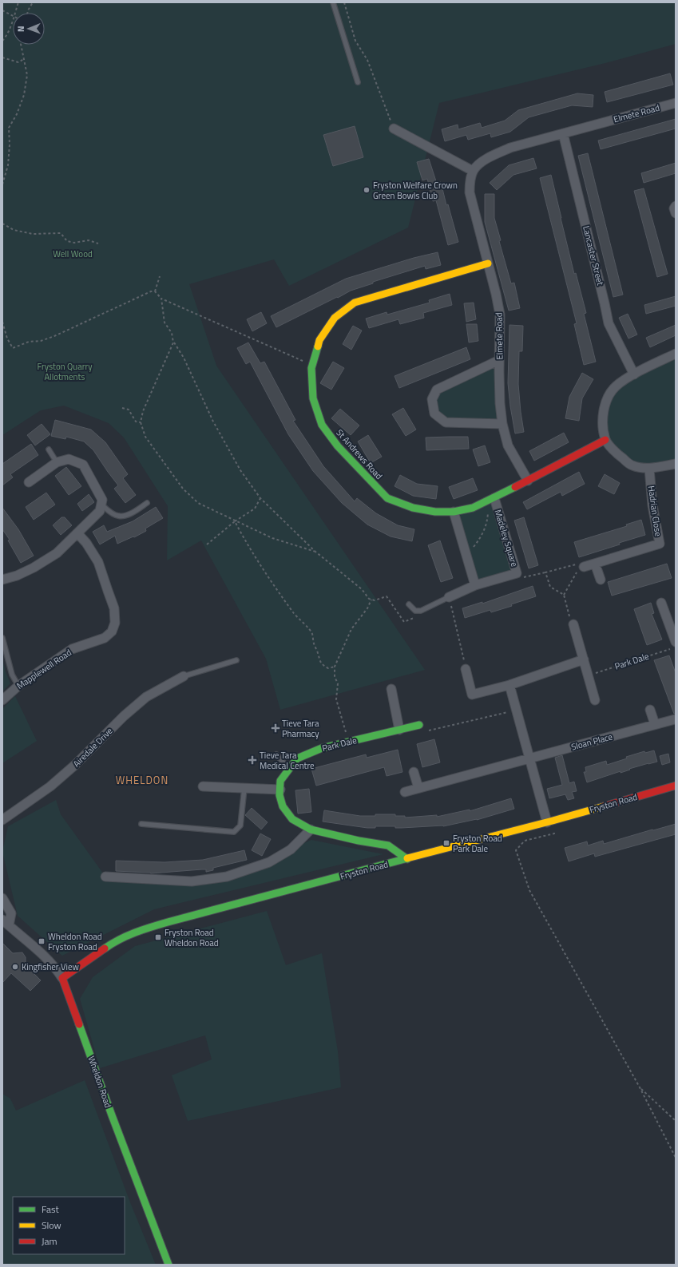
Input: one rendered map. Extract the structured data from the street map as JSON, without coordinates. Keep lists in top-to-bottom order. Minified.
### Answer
{"streets":{"street":["Elmete Road","Lancaster Street","St Andrews Road","Hadrian Close","Madeley Square","Park Dale","Mapplewell Road","Sloan Place","Airedale Drive","Fryston Road","Wheldon Road"]},"crossings":[["Elmete Road","Lancaster Street"],["Elmete Road","St Andrews Road"],["St Andrews Road","Madeley Square"],["Park Dale","Fryston Road"],["Fryston Road","Wheldon Road"]],"districts":["WHELDON"],"parks":["Well Wood","Fryston Quarry Allotments"],"places":{"other":["Fryston Welfare Crown Green Bowls Club","Kingfisher View"],"health":["Tieve Tara Pharmacy","Tieve Tara Medical Centre"],"transit":["Fryston Road Park Dale","Fryston Road Wheldon Road","Wheldon Road Fryston Road"]},"legend":["Fast","Slow","Jam"],"north":"left"}
